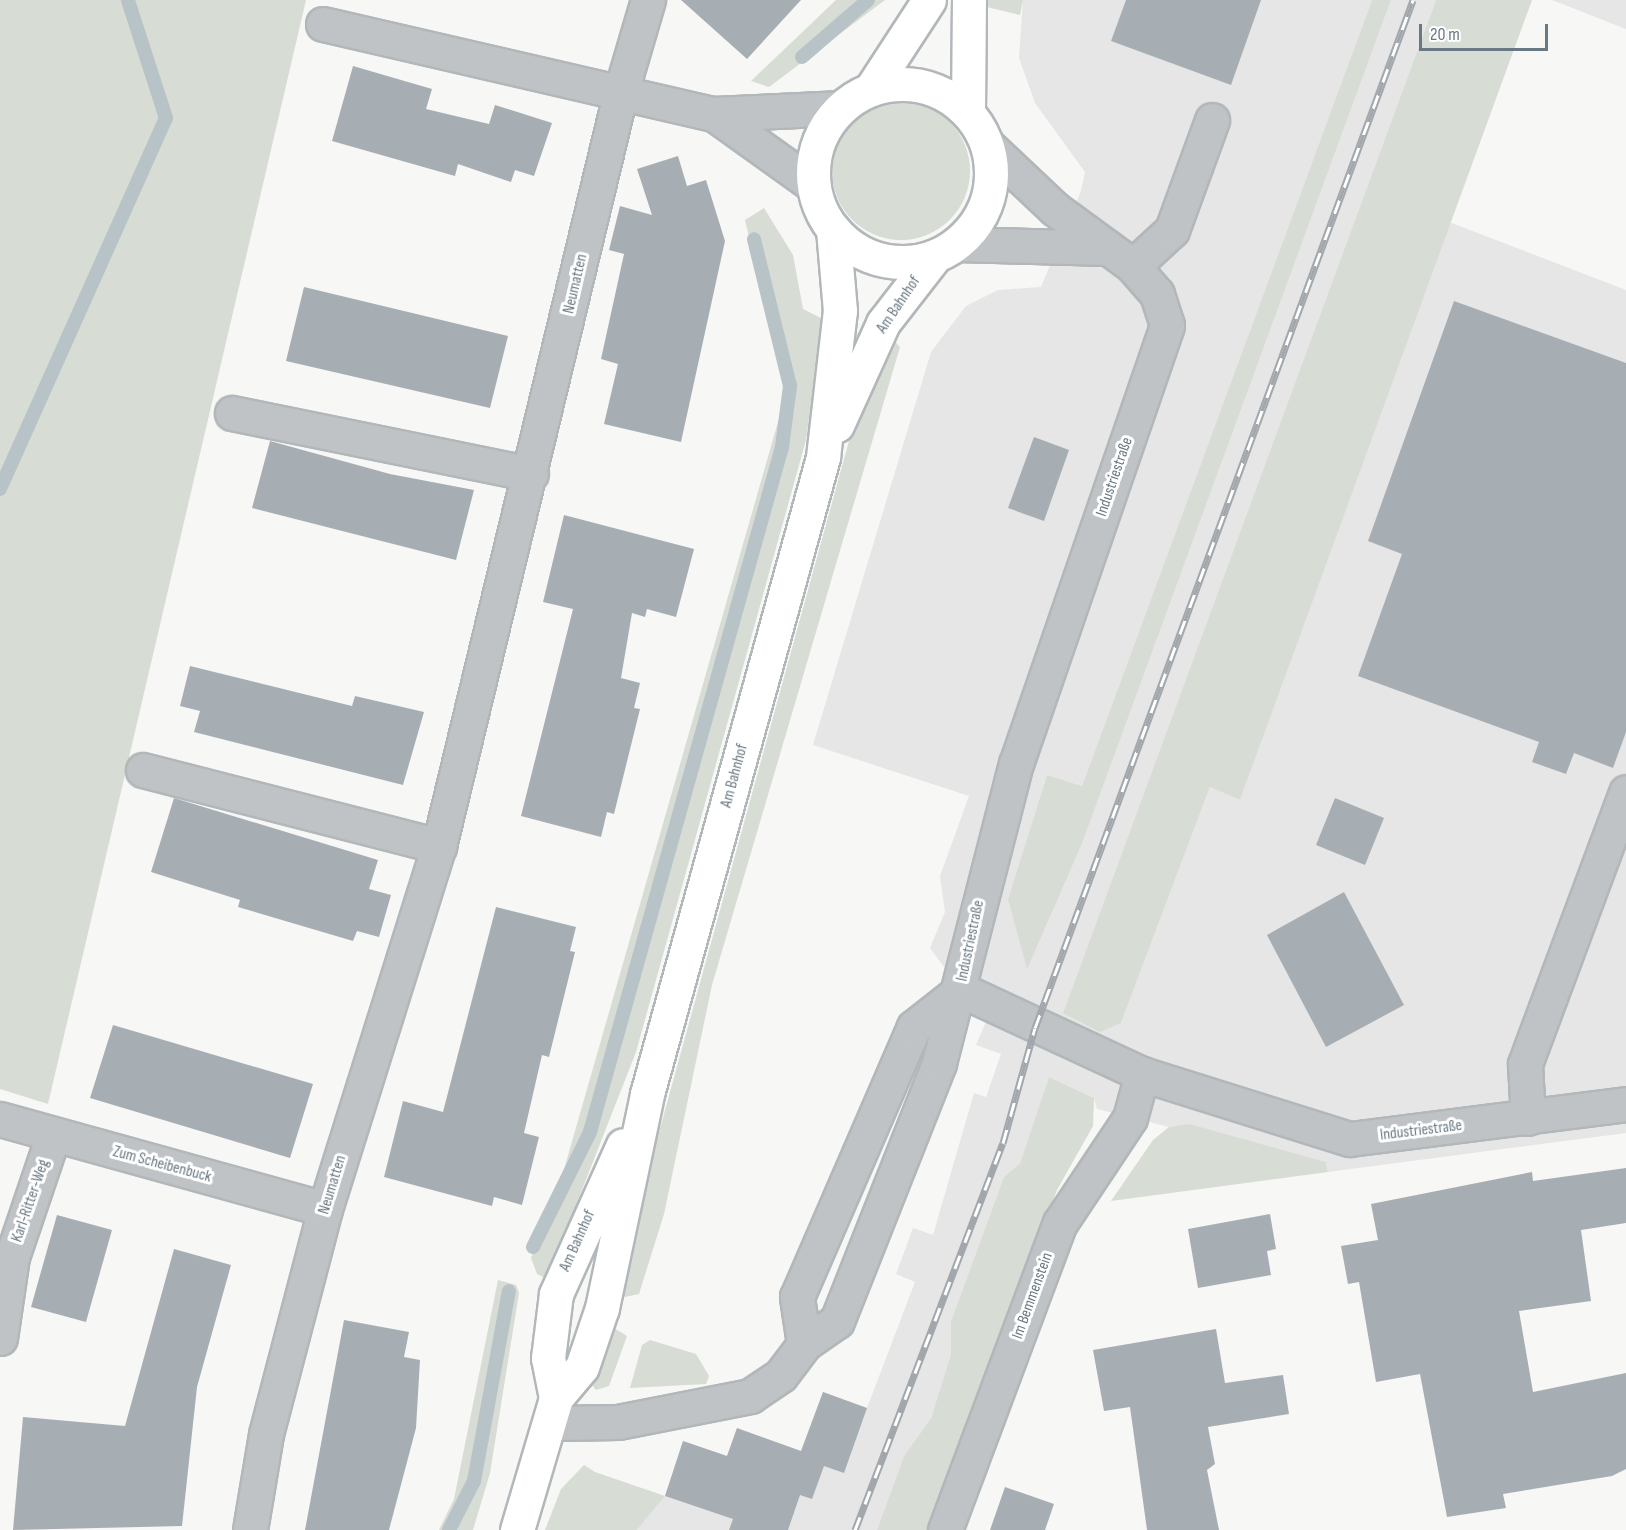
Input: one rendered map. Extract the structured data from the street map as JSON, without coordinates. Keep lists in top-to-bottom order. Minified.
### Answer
{"streets":{"main road":["Am Bahnhof"],"street":["Neumatten","Industriestraße","Zum Scheibenbuck","Karl-Ritter-Weg","Im Bemmenstein"]},"crossings":[["Neumatten","Zum Scheibenbuck"],["Am Bahnhof","Industriestraße"],["Industriestraße","Im Bemmenstein"],["Zum Scheibenbuck","Karl-Ritter-Weg"]],"scale_bar":"20 m"}
